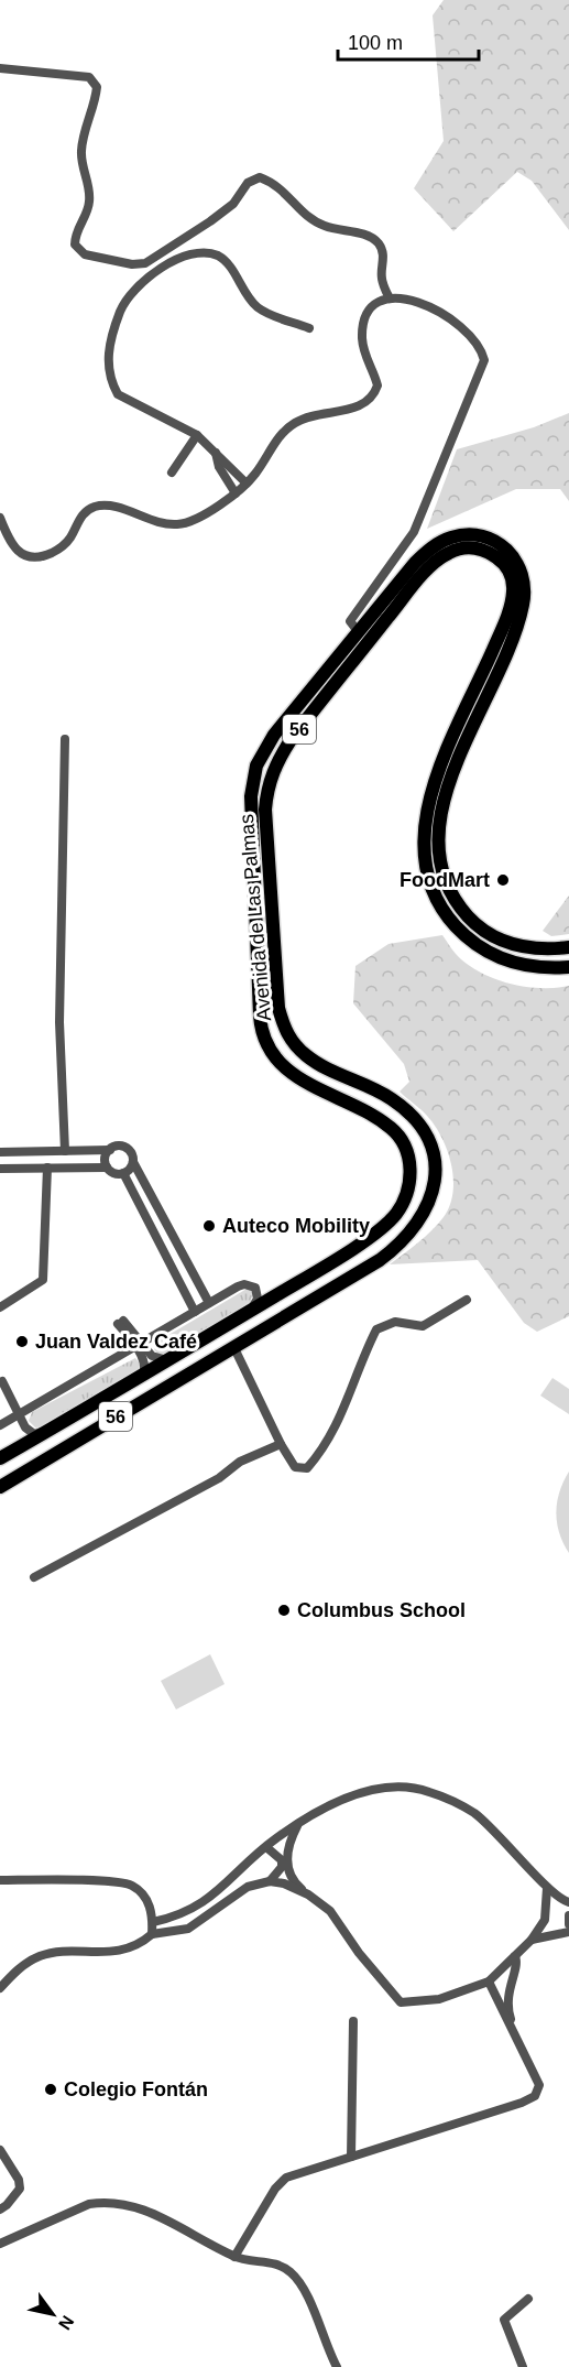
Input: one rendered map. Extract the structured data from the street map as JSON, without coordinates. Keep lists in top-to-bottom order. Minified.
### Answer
{"streets":{"main road":["56","Avenida de Las Palmas"]},"places":["FoodMart","Auteco Mobility","Juan Valdez Café","Columbus School","Colegio Fontán"],"scale_bar":"100 m","north":"bottom right"}
